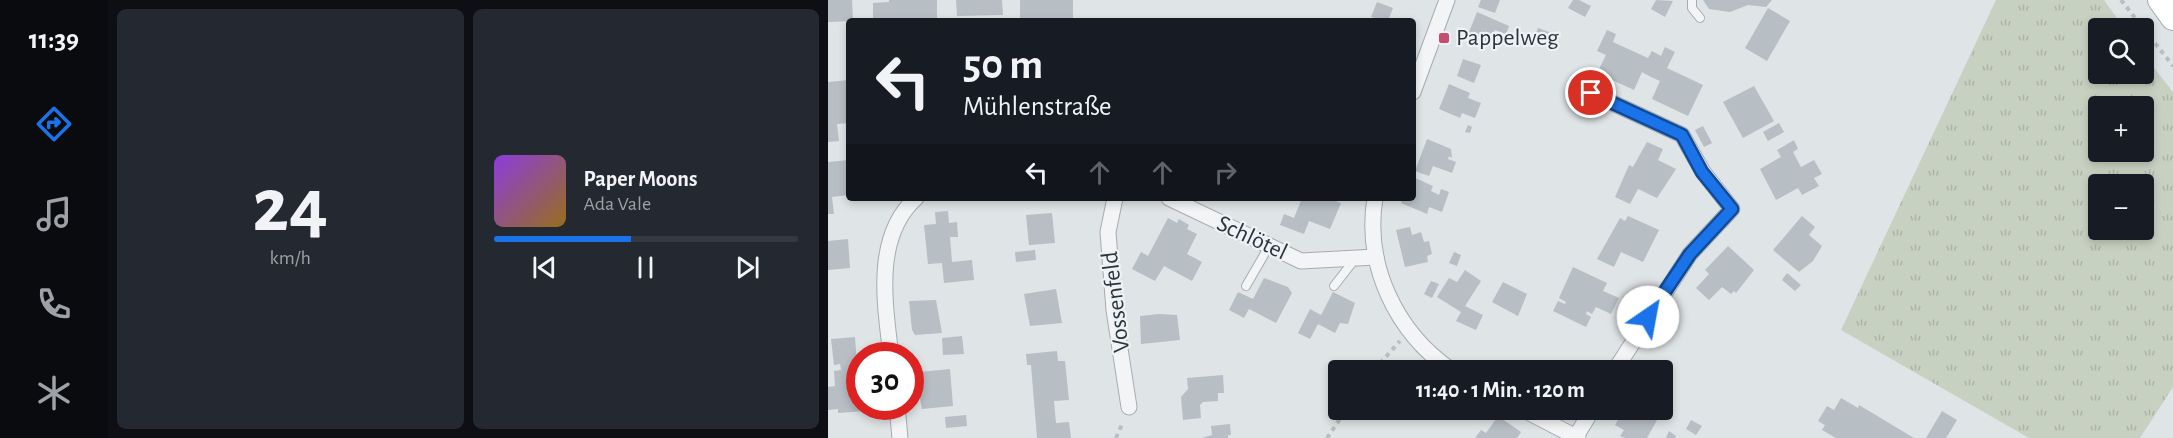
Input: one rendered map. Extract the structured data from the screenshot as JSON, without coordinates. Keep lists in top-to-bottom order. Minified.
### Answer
{"streets":{"street":["Schlötel","Vossenfeld"]},"places":{"transit":["Pappelweg"]},"page":{"tabs":"11:39","tile":["24","km/h"],"map_buttons":["+","−"],"turn":["50 m","Mühlenstraße"],"song":["Paper Moons","Ada Vale"],"limit":"30","trip":"11:40 · 1 Min. · 120 m"}}
